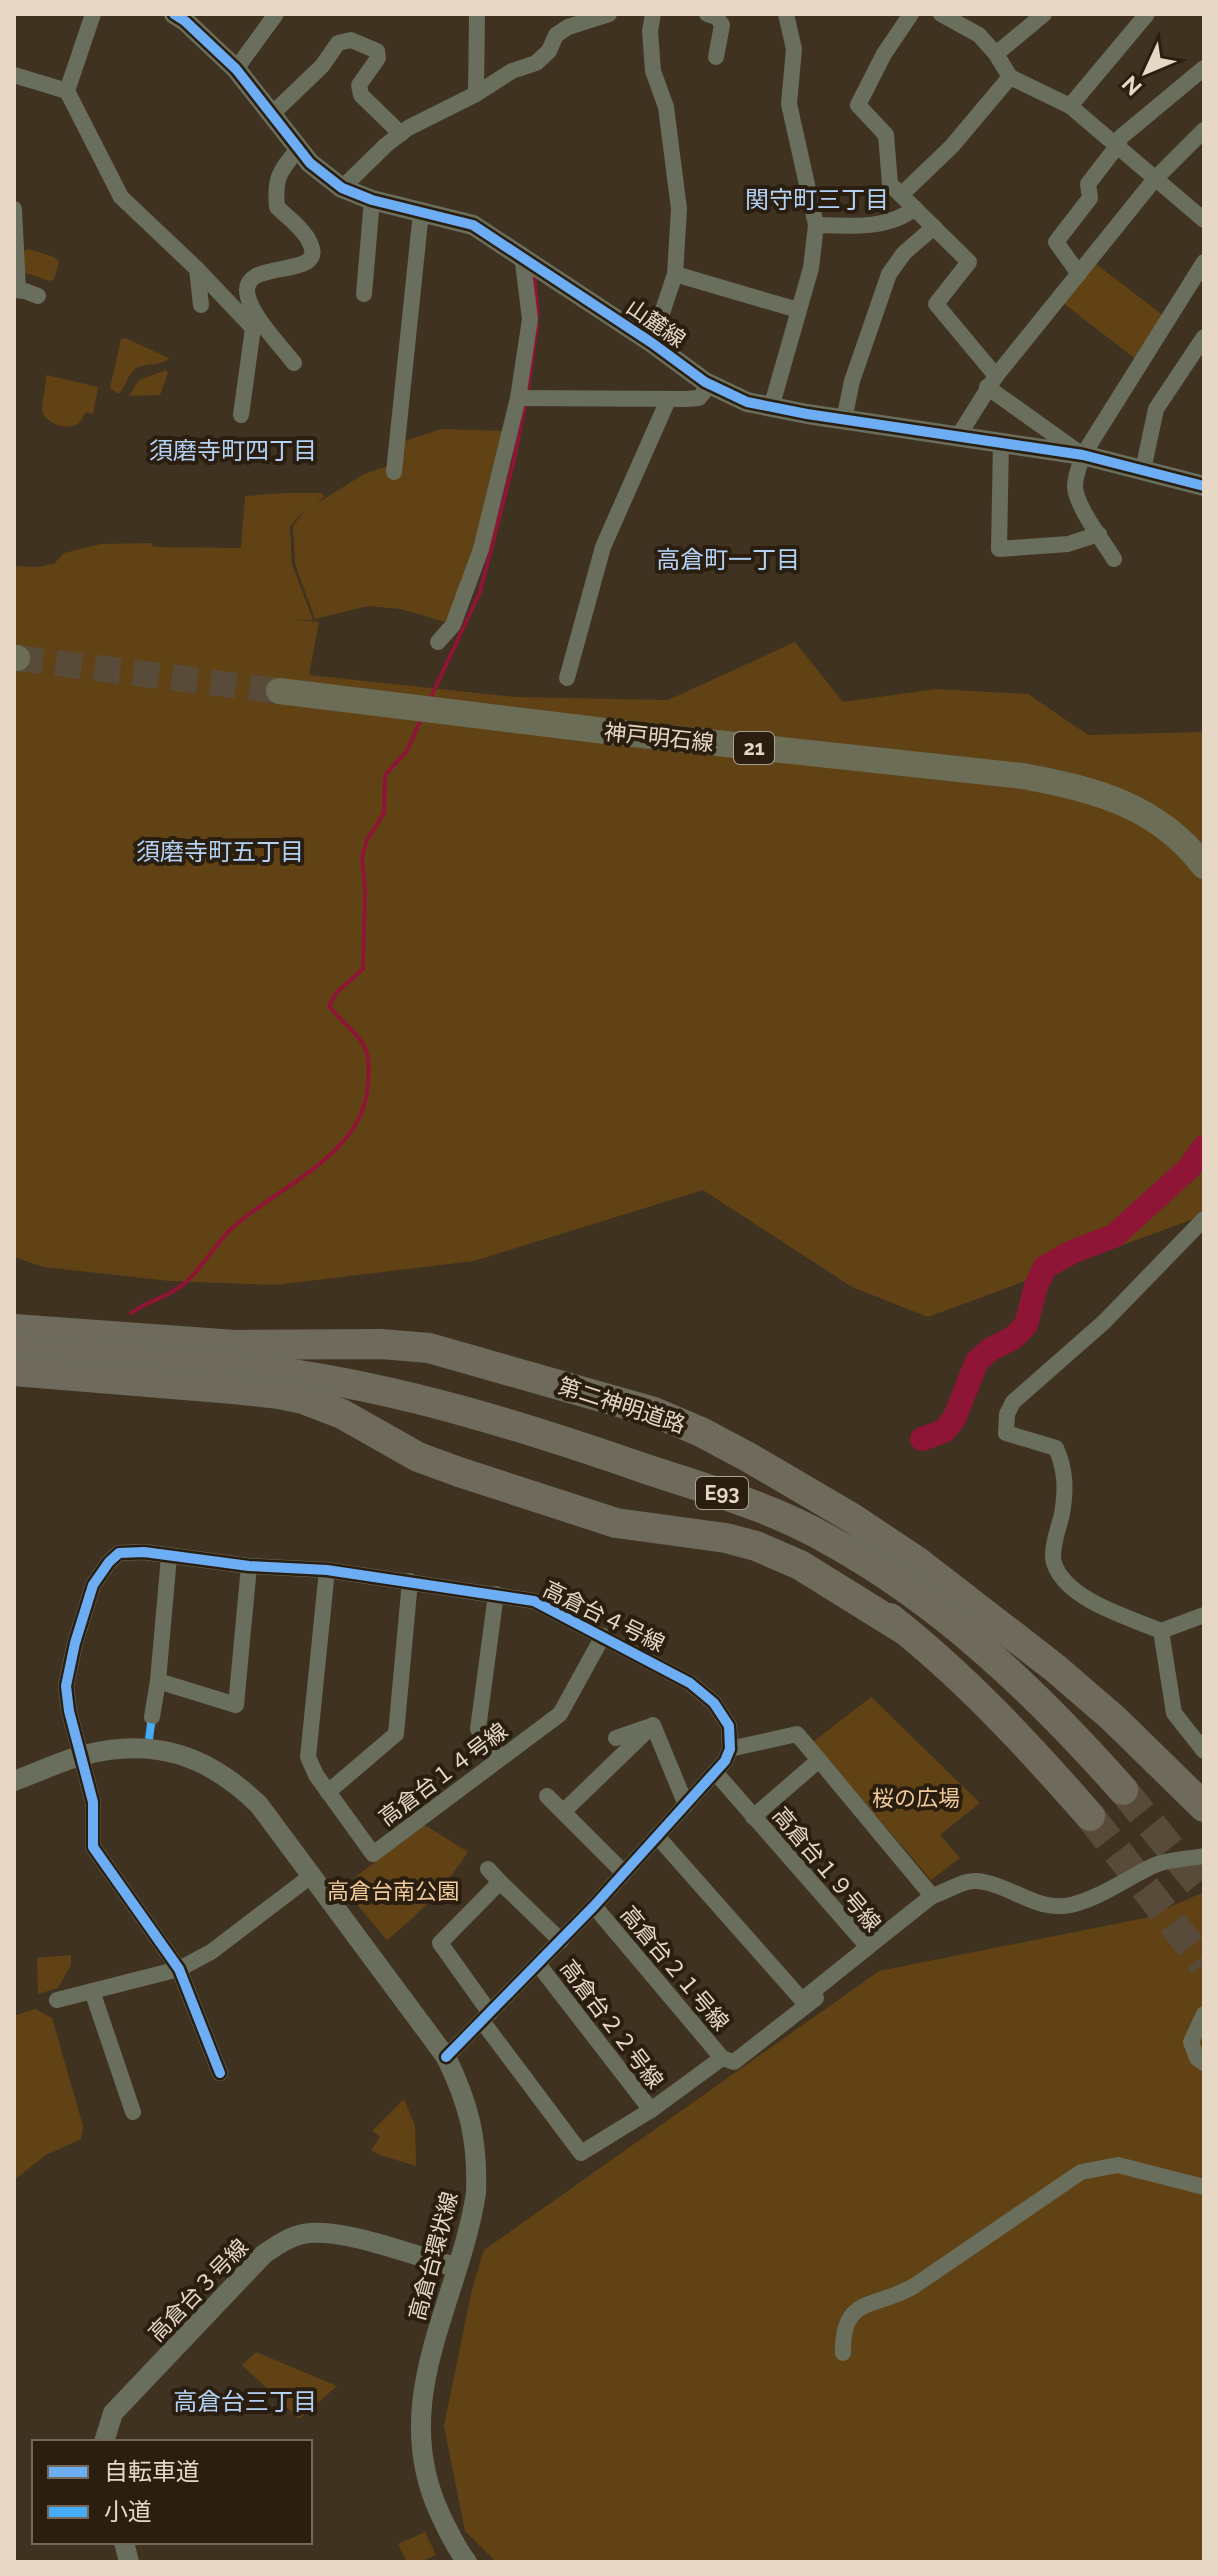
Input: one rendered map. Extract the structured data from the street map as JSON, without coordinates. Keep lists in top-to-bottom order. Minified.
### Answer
{"streets":{"highway":["第二神明道路","E93"],"main road":["神戸明石線","21"],"street":["山麓線","高倉台４号線","高倉台１４号線","高倉台１９号線","高倉台２１号線","高倉台２２号線","高倉台環状線","高倉台３号線"]},"crossings":[["高倉台４号線","高倉台１４号線"],["高倉台４号線","高倉台環状線"],["高倉台２１号線","高倉台２２号線"],["高倉台環状線","高倉台３号線"]],"districts":["関守町三丁目","須磨寺町四丁目","高倉町一丁目","須磨寺町五丁目","高倉台三丁目"],"parks":["桜の広場","高倉台南公園"],"legend":["自転車道","小道"],"north":"bottom left"}
